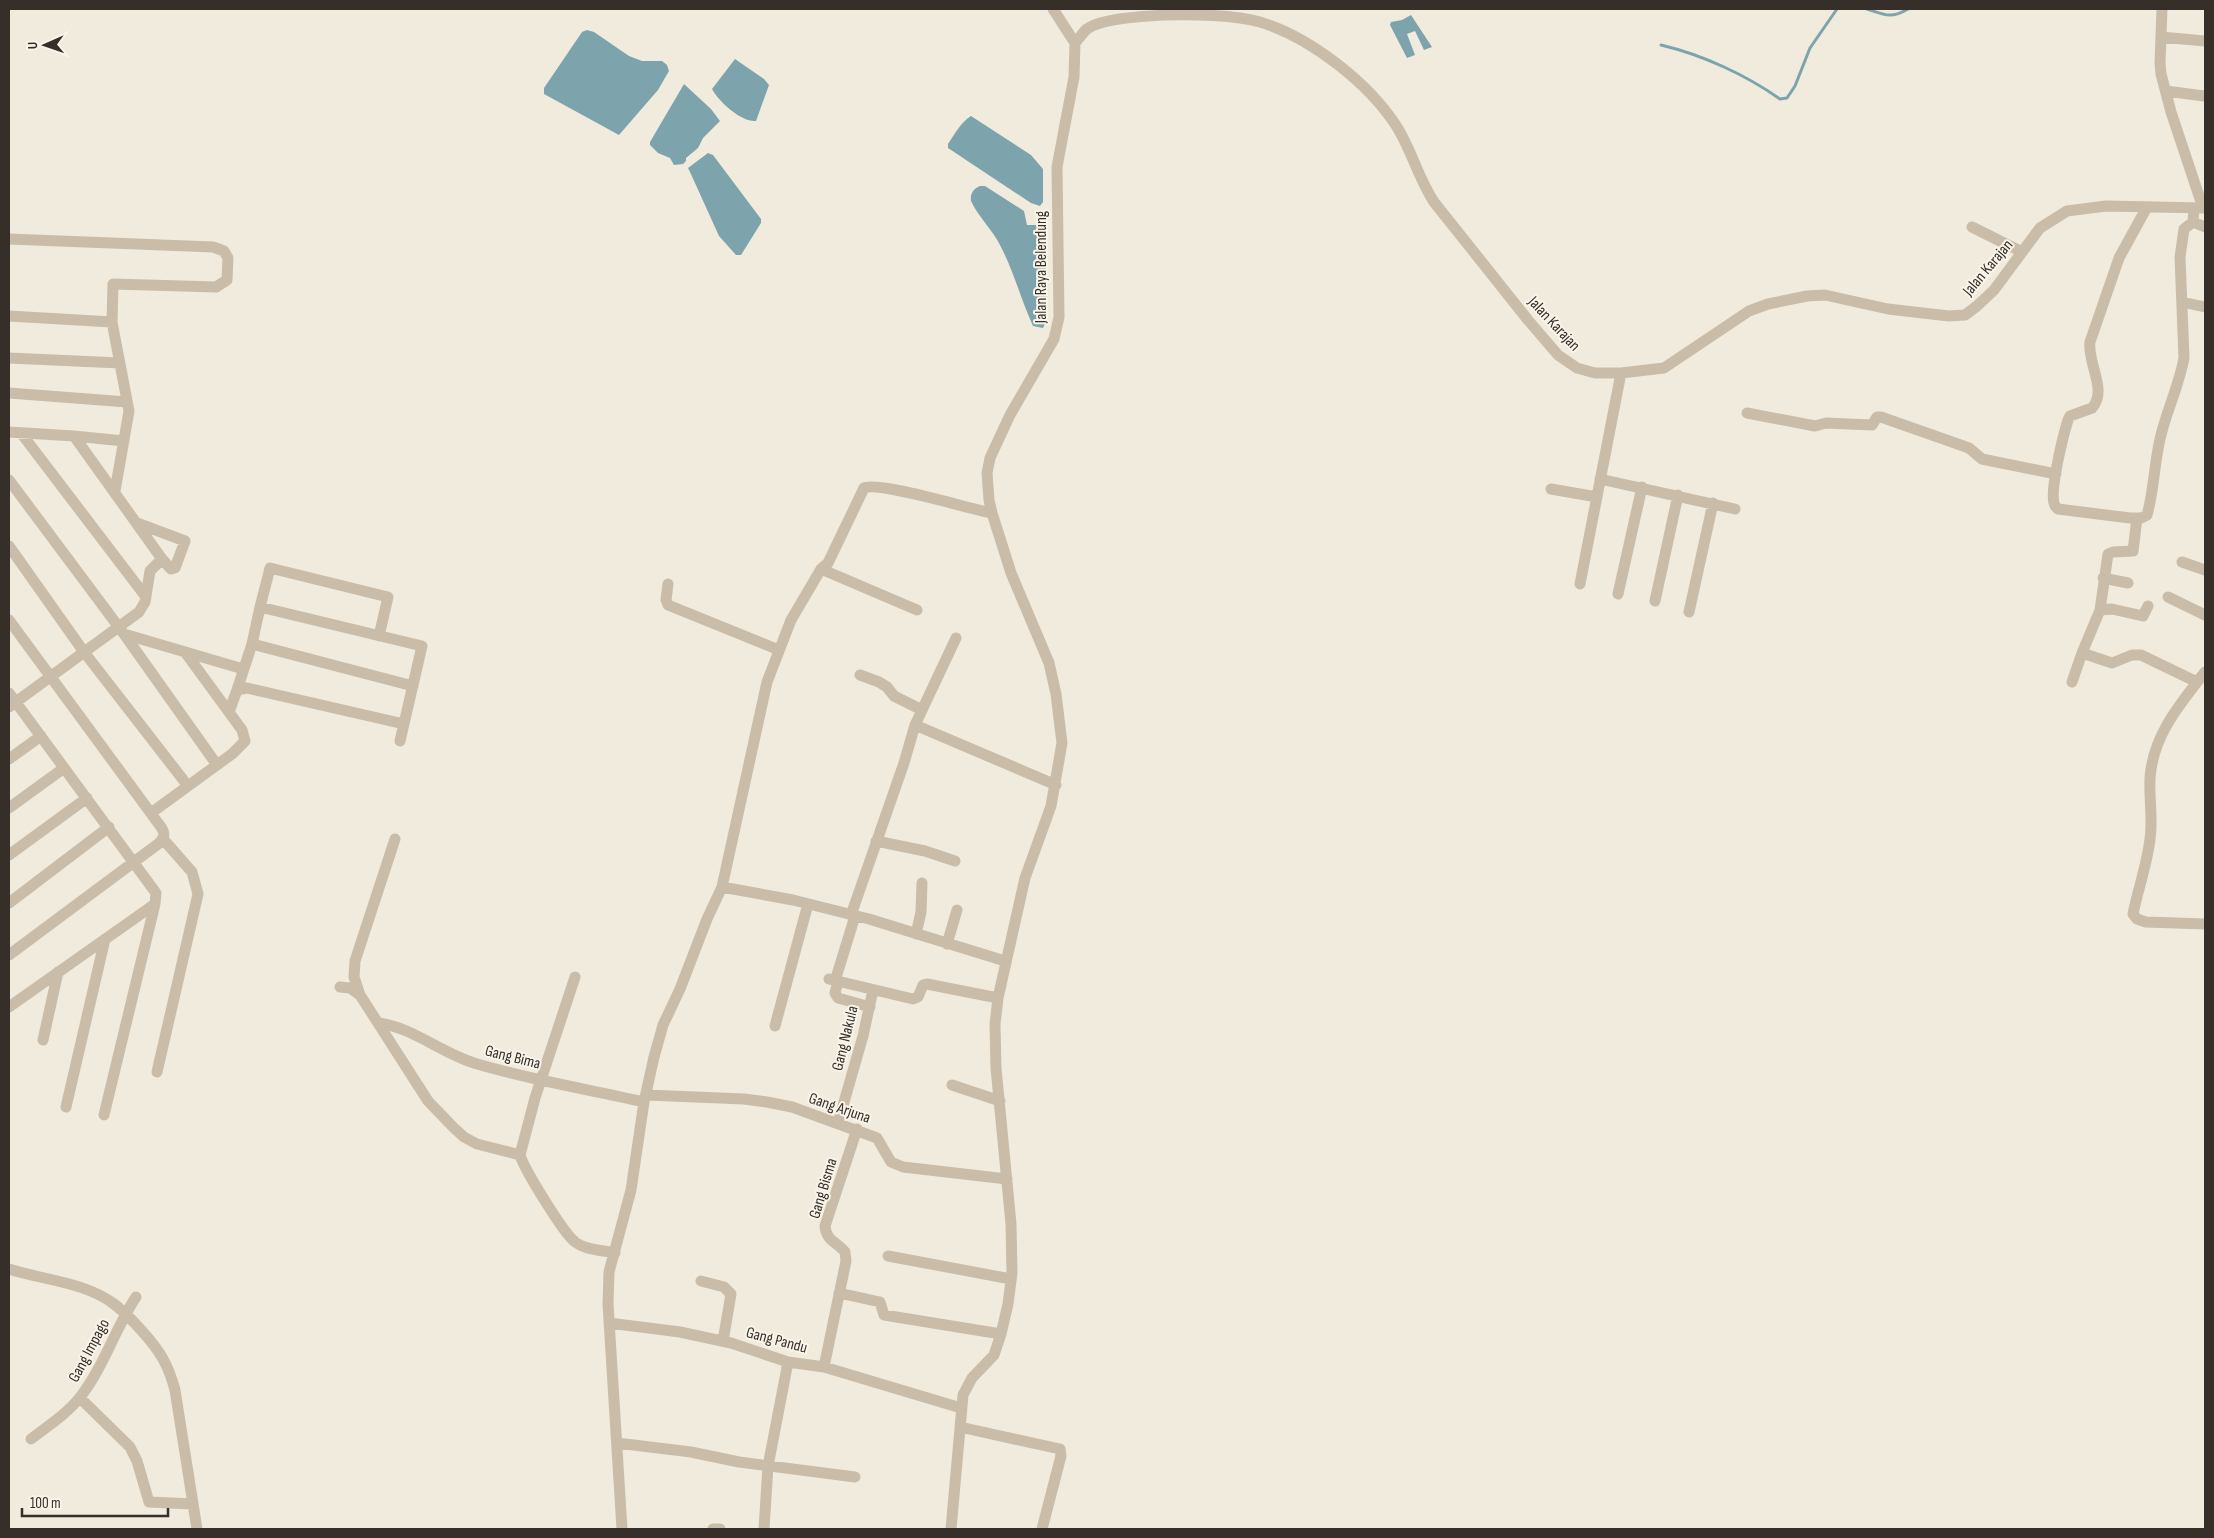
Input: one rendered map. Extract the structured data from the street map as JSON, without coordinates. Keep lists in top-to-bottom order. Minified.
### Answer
{"streets":{"street":["Jalan Raya Belendung","Jalan Karajan","Gang Nakula","Gang Bima","Gang Arjuna","Gang Bisma","Gang Pandu","Gang Impago"]},"crossings":[["Jalan Raya Belendung","Jalan Karajan"],["Jalan Raya Belendung","Gang Arjuna"],["Jalan Raya Belendung","Gang Pandu"],["Gang Nakula","Gang Arjuna"],["Gang Bima","Gang Arjuna"],["Gang Arjuna","Gang Bisma"],["Gang Bisma","Gang Pandu"]],"scale_bar":"100 m","north":"left"}
